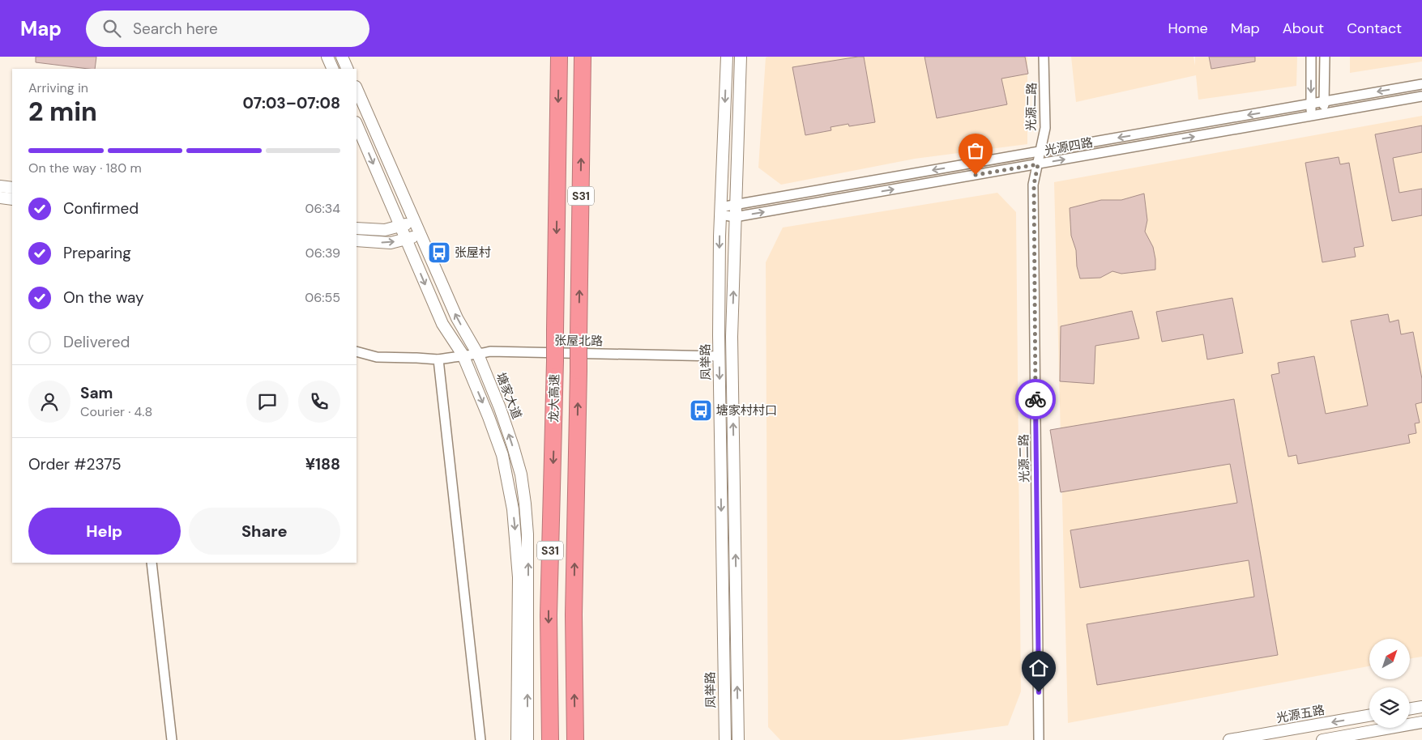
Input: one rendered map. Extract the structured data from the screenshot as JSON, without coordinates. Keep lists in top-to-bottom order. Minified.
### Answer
{"streets":{"highway":["S31","龙大高速"],"street":["光源二路","光源四路","张屋北路","凤举路","塘家大道","光源五路"]},"crossings":[["光源二路","光源四路"],["光源四路","凤举路"],["张屋北路","凤举路"],["张屋北路","塘家大道"]],"places":{"bus stop":["张屋村","塘家村村口"]},"north":"top right","page":{"header":"Map","search":"Search here","nav":["Home","Map","About","Contact"],"heading":["2 min","Arriving in","07:03–07:08"],"panel":["Sam","Courier · 4.8","Order #2375","¥188"],"bar":"On the way · 180 m","list":[["Confirmed","06:34"],["Preparing","06:39"],["On the way","06:55"],"Delivered"],"buttons":["Help","Share"]}}
